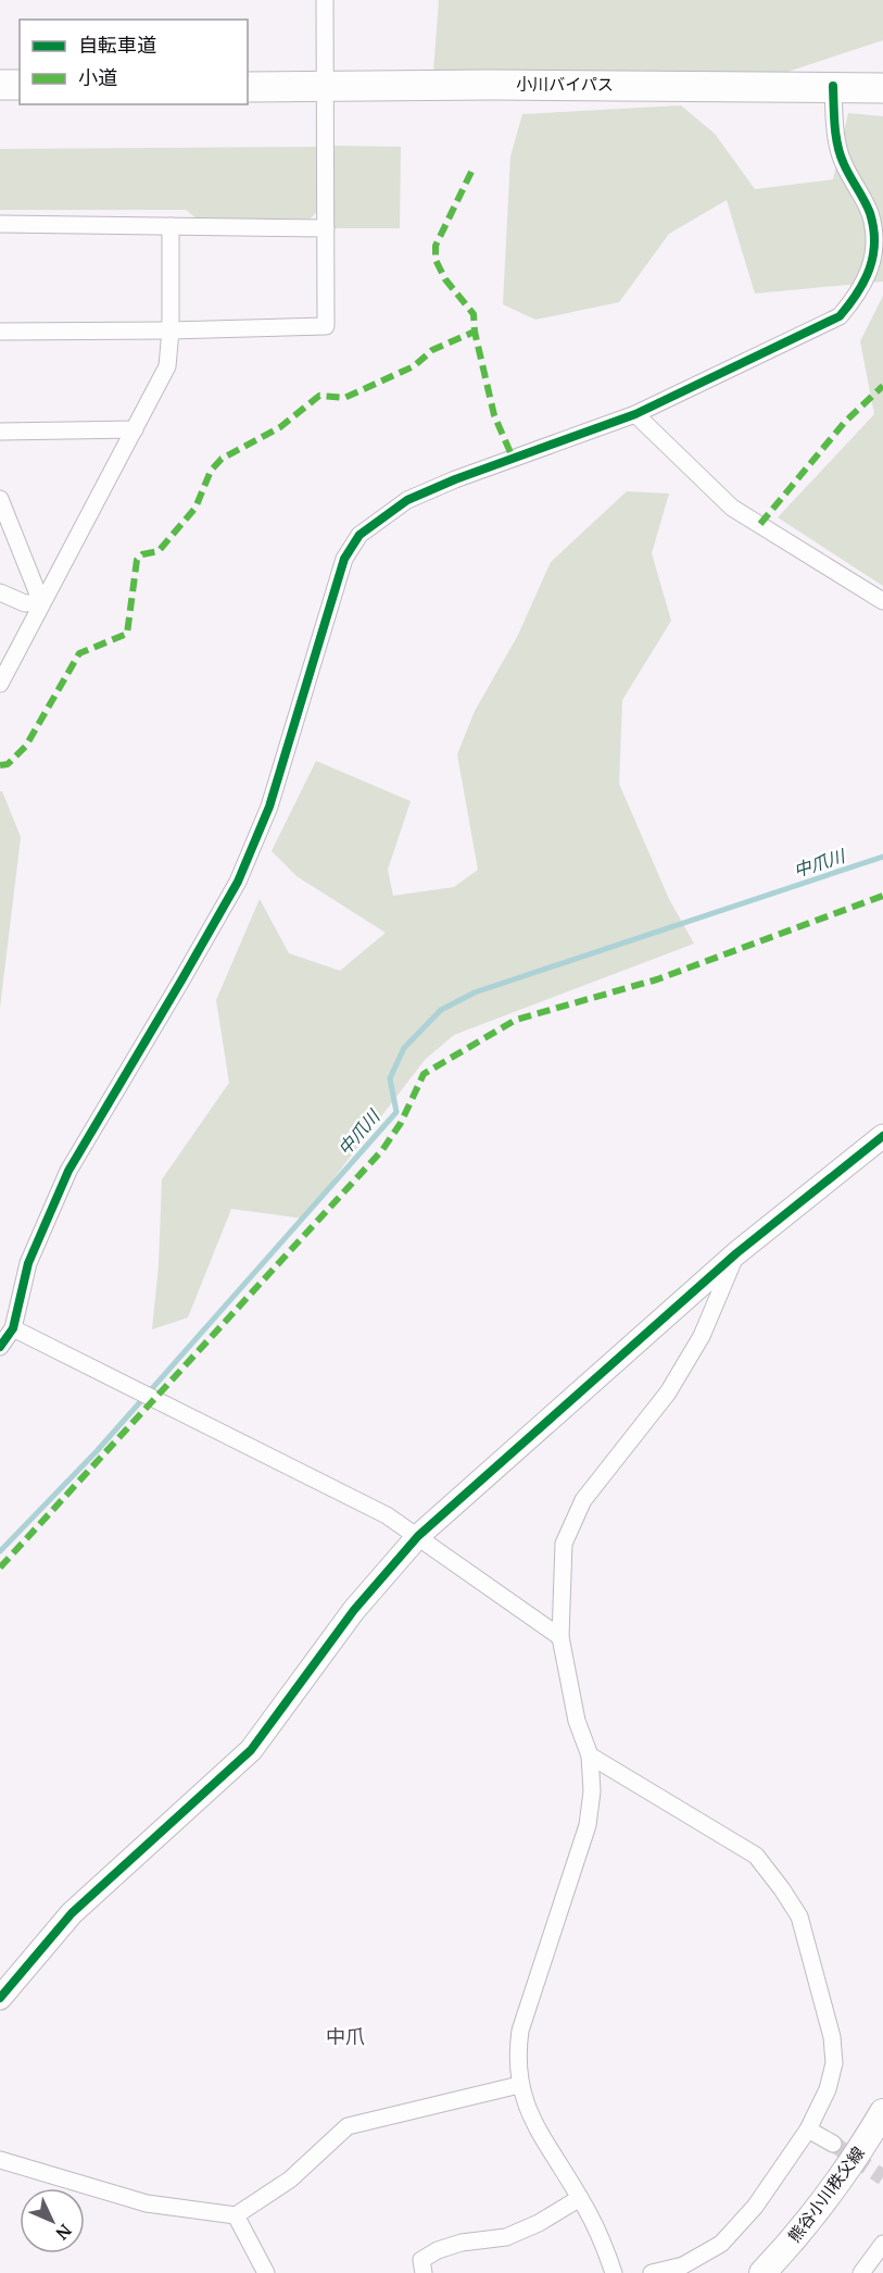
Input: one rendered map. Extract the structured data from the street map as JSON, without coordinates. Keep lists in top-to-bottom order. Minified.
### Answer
{"streets":{"highway":["小川バイパス"],"main road":["熊谷小川秩父線"]},"districts":["中爪"],"water":["中爪川"],"legend":["自転車道","小道"],"north":"bottom right"}
